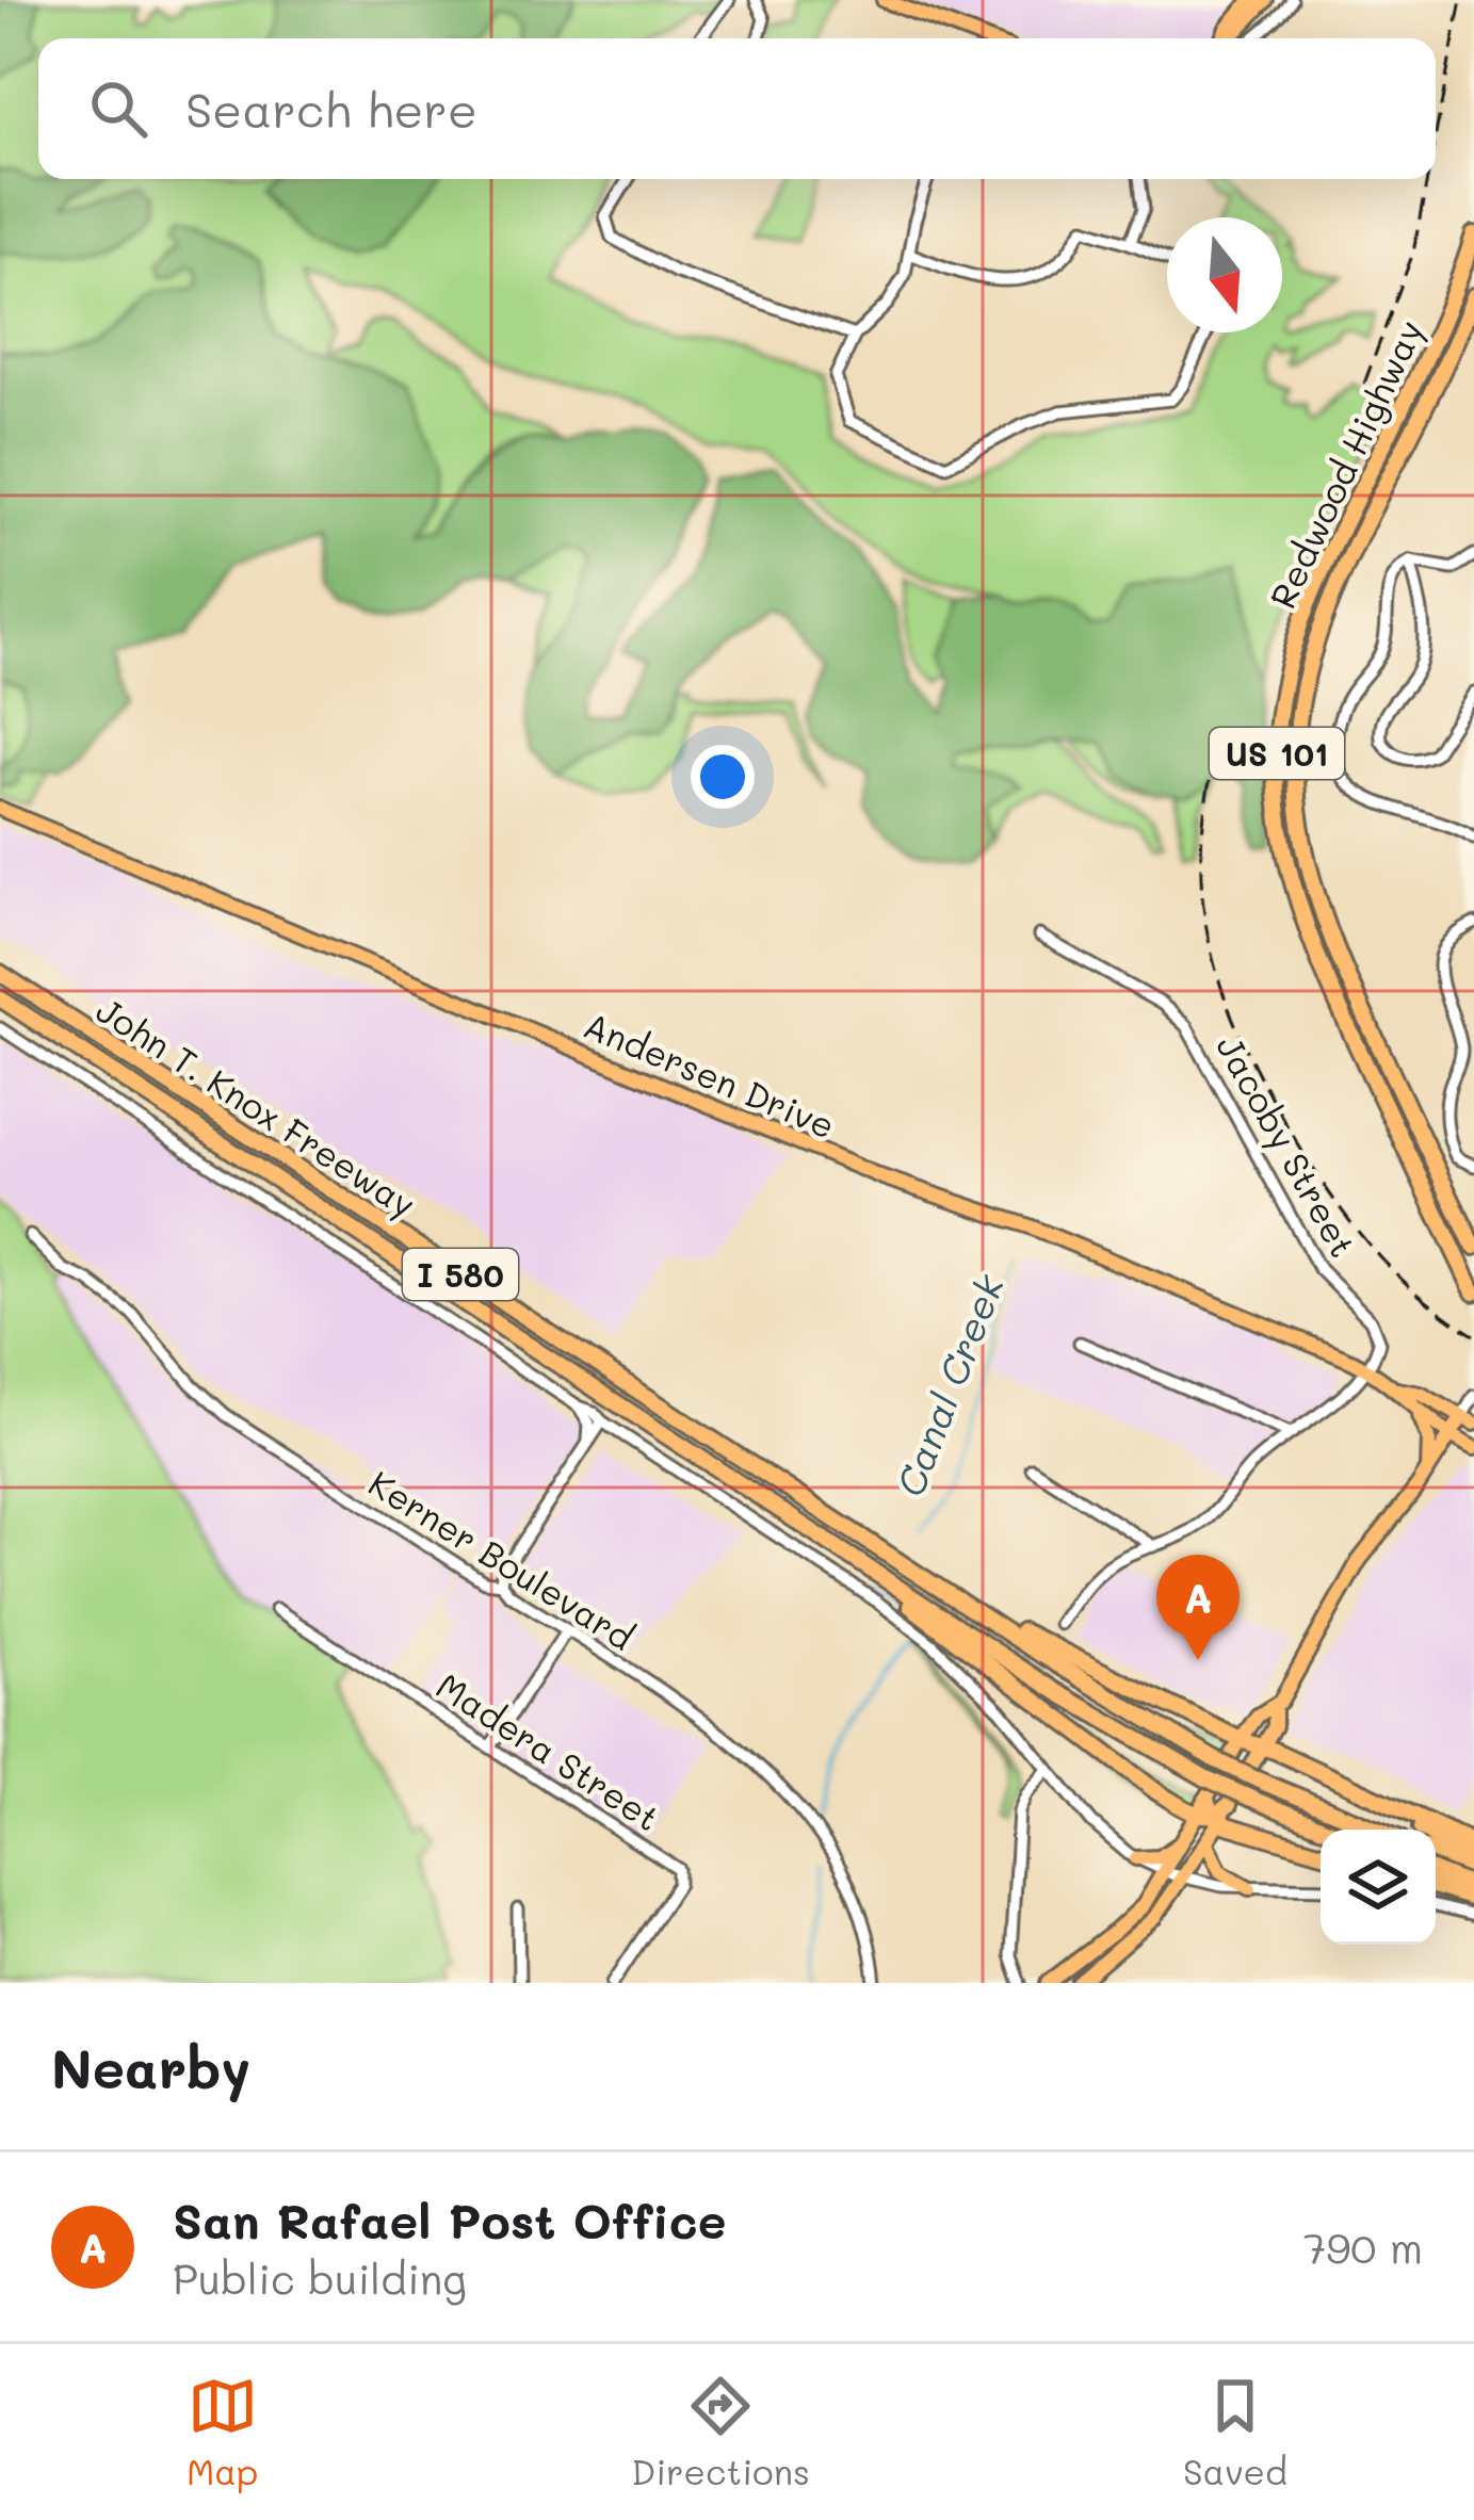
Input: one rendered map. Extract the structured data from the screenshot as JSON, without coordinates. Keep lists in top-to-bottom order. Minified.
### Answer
{"streets":{"highway":["Redwood Highway","US 101","John T. Knox Freeway","I 580"],"main road":["Andersen Drive"],"street":["Jacoby Street","Kerner Boulevard","Madera Street"]},"crossings":[["Andersen Drive","Jacoby Street"]],"water":["Canal Creek"],"north":"bottom","page":{"search":"Search here","pins":"A","heading":"Nearby","list":[{"mark":"A","name":"San Rafael Post Office","note":"Public building","value":"790 m"}],"nav":["Map","Directions","Saved"]}}
